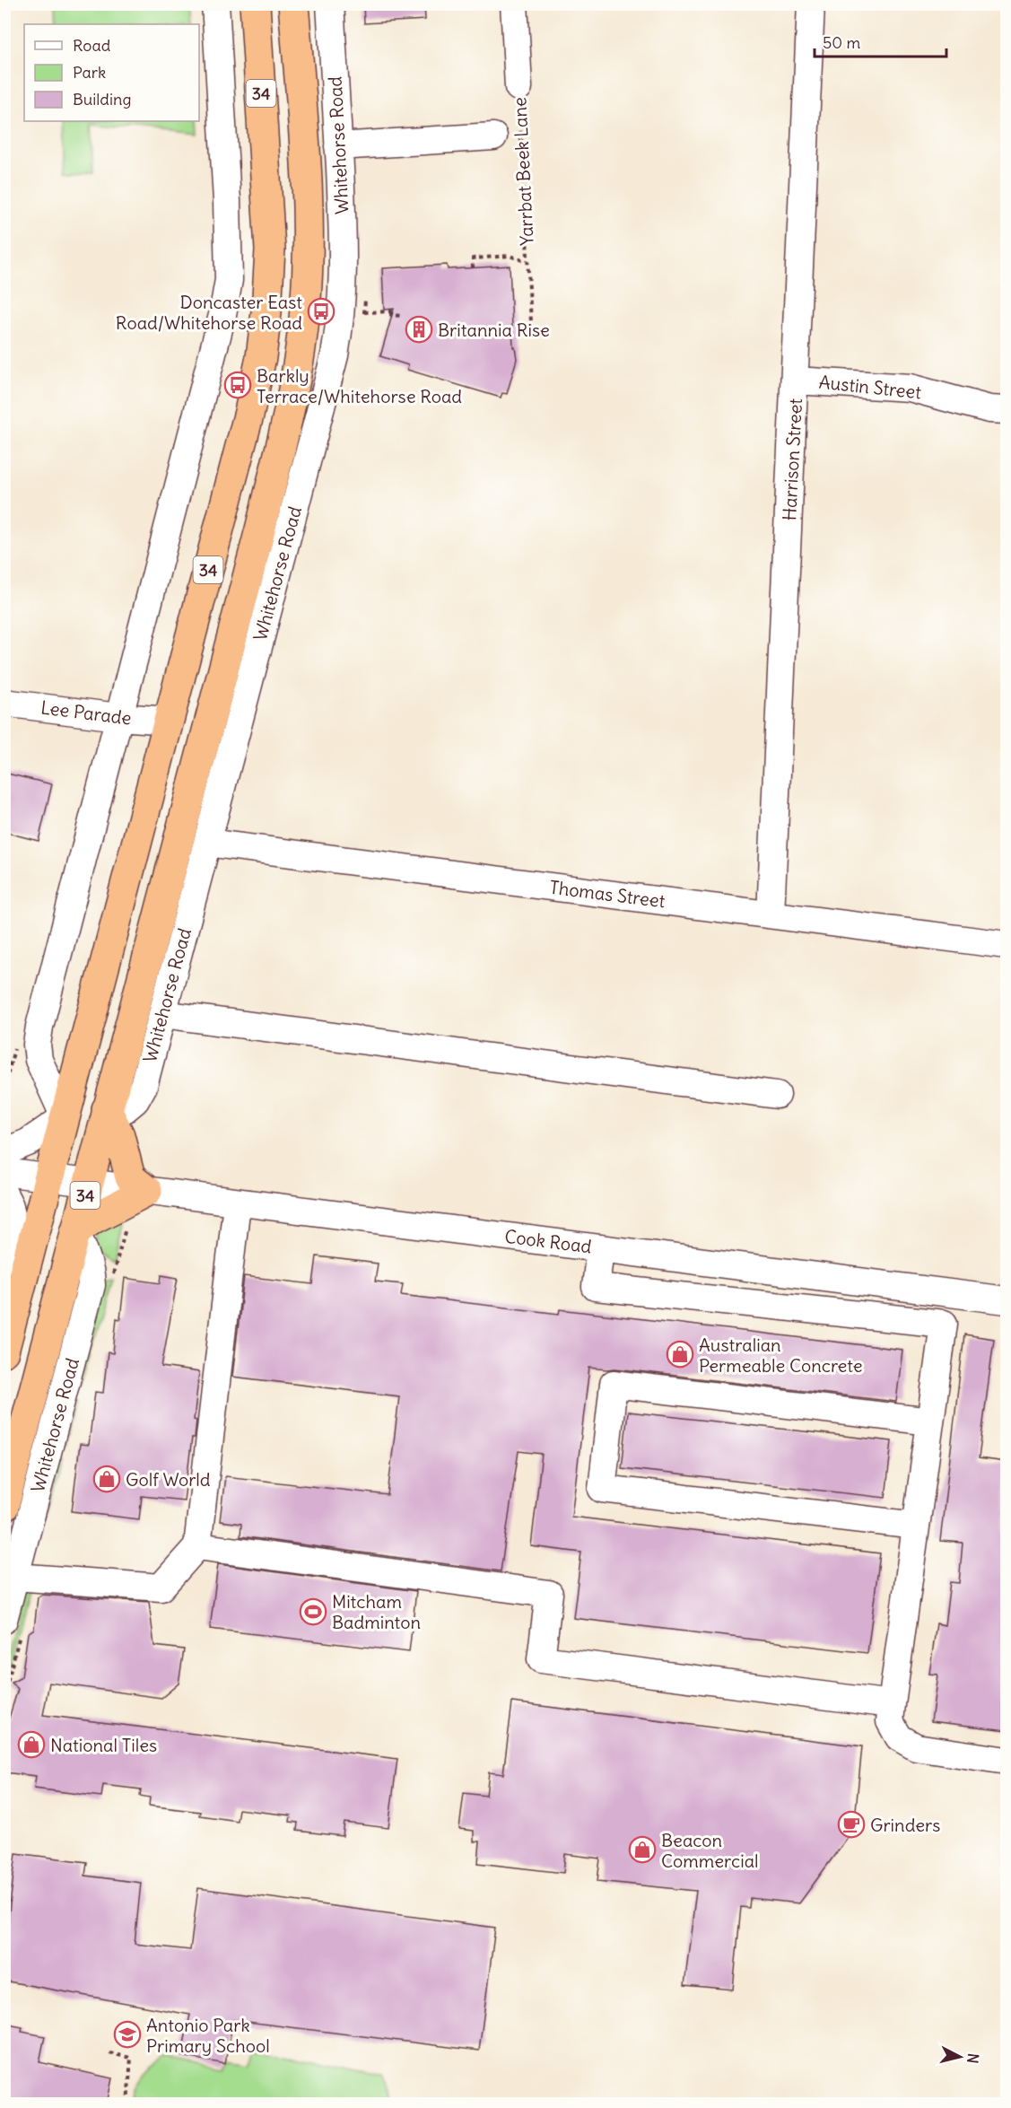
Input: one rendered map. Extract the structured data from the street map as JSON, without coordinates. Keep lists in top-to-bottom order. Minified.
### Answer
{"streets":{"highway":["34","Whitehorse Road"],"street":["Yarrbat Beek Lane","Austin Street","Harrison Street","Lee Parade","Thomas Street","Cook Road"]},"crossings":[["34","Lee Parade"],["34","Cook Road"],["Whitehorse Road","Thomas Street"],["Whitehorse Road","Cook Road"],["Austin Street","Harrison Street"],["Harrison Street","Thomas Street"]],"places":{"bus stop":["Doncaster East Road/Whitehorse Road","Barkly Terrace/Whitehorse Road"],"building":["Britannia Rise"],"shop":["Australian Permeable Concrete","Golf World","National Tiles","Beacon Commercial"],"sports":["Mitcham Badminton"],"cafe":["Grinders"],"school or university":["Antonio Park Primary School"]},"legend":["Road","Park","Building"],"scale_bar":"50 m","north":"right"}
